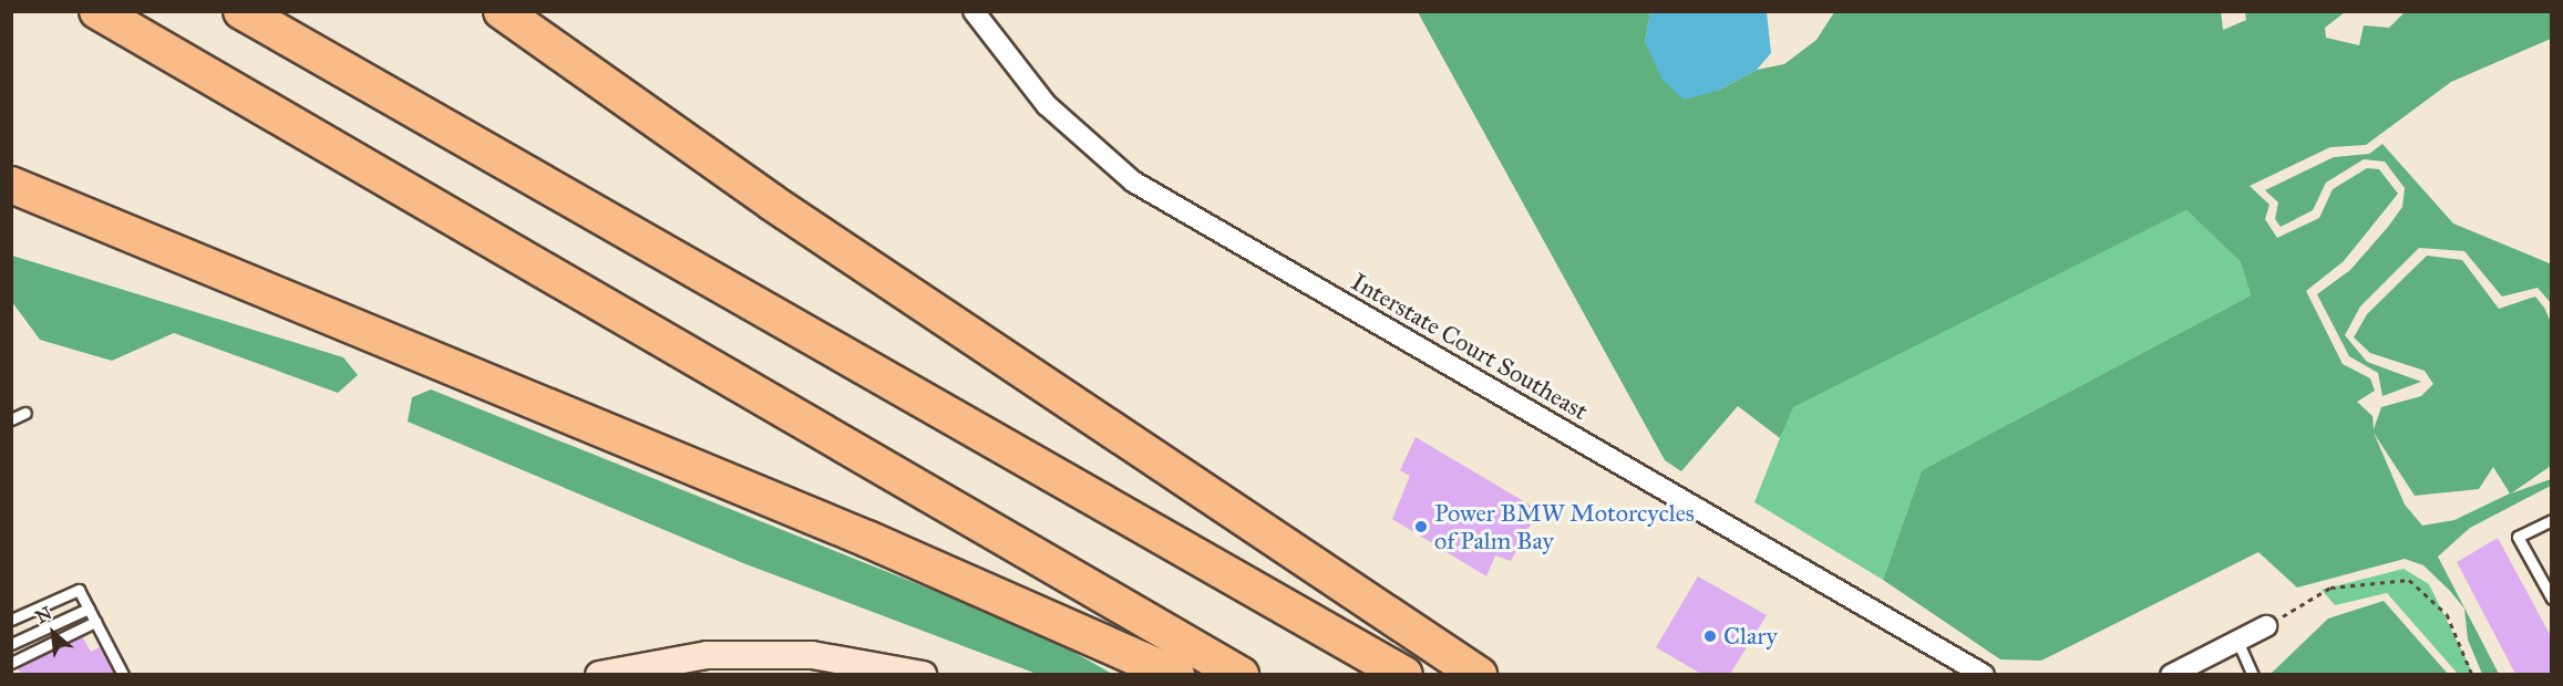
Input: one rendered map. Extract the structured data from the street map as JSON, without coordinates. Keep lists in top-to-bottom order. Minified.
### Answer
{"streets":{"street":["Interstate Court Southeast"]},"places":["Power BMW Motorcycles of Palm Bay","Clary"],"north":"top left"}
